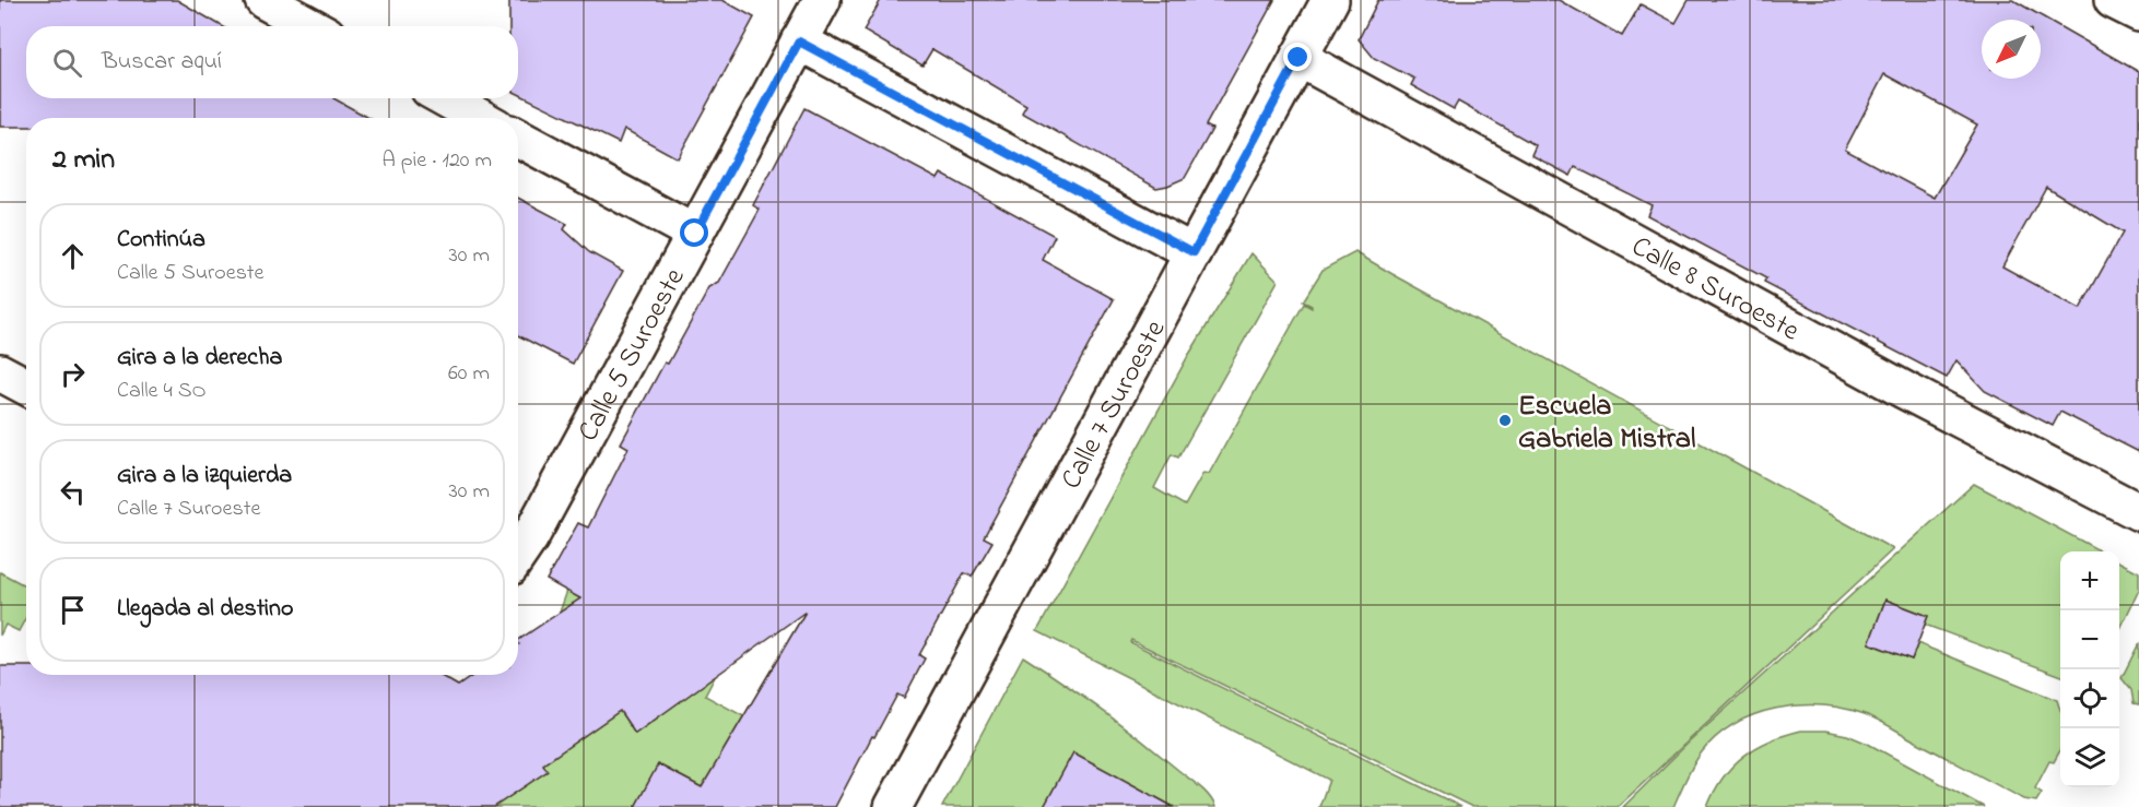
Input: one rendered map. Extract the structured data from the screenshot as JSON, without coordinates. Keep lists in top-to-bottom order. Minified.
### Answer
{"streets":{"street":["Calle 8 Suroeste","Calle 5 Suroeste","Calle 7 Suroeste"]},"crossings":[["Calle 8 Suroeste","Calle 7 Suroeste"]],"places":["Escuela Gabriela Mistral"],"north":"bottom left","page":{"search":"Buscar aquí","heading":["2 min","A pie · 120 m"],"list":[["Continúa","Calle 5 Suroeste","30 m"],["Gira a la derecha","Calle 4 SO","60 m"],["Gira a la izquierda","Calle 7 Suroeste","30 m"],"Llegada al destino"],"map_buttons":["+","−"]}}
